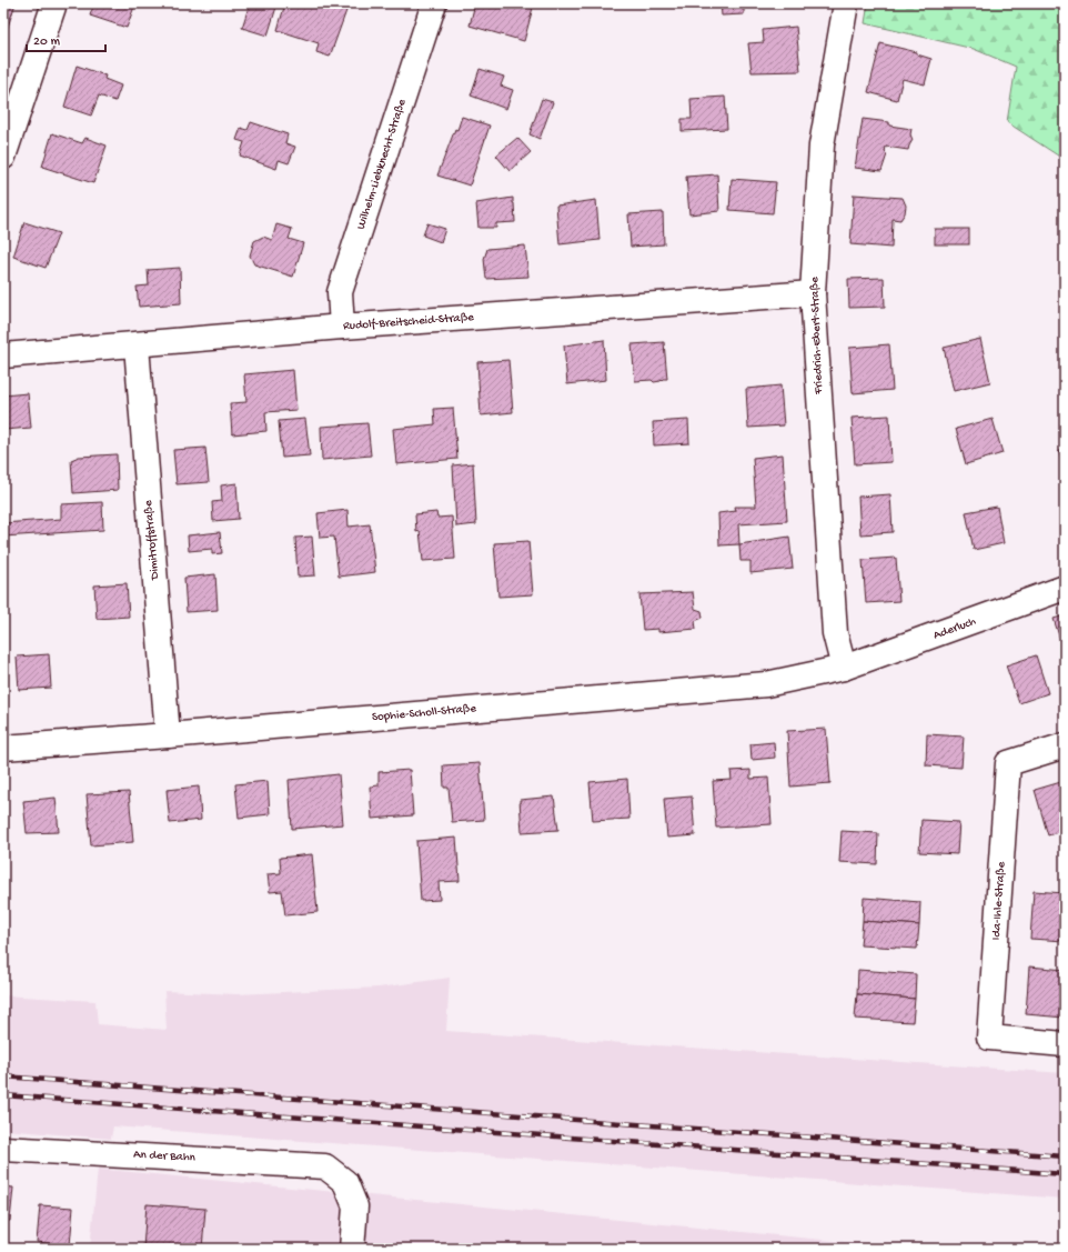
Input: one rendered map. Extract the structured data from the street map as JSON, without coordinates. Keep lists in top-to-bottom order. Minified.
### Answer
{"streets":{"street":["Wilhelm-Liebknecht-Straße","Rudolf-Breitscheid-Straße","Friedrich-Ebert-Straße","Dimitroffstraße","Aderluch","Sophie-Scholl-Straße","Ida-Ihle-Straße","An der Bahn"]},"crossings":[["Wilhelm-Liebknecht-Straße","Rudolf-Breitscheid-Straße"],["Rudolf-Breitscheid-Straße","Friedrich-Ebert-Straße"],["Rudolf-Breitscheid-Straße","Dimitroffstraße"],["Friedrich-Ebert-Straße","Aderluch"],["Friedrich-Ebert-Straße","Sophie-Scholl-Straße"],["Dimitroffstraße","Sophie-Scholl-Straße"],["Aderluch","Sophie-Scholl-Straße"]],"scale_bar":"20 m"}
